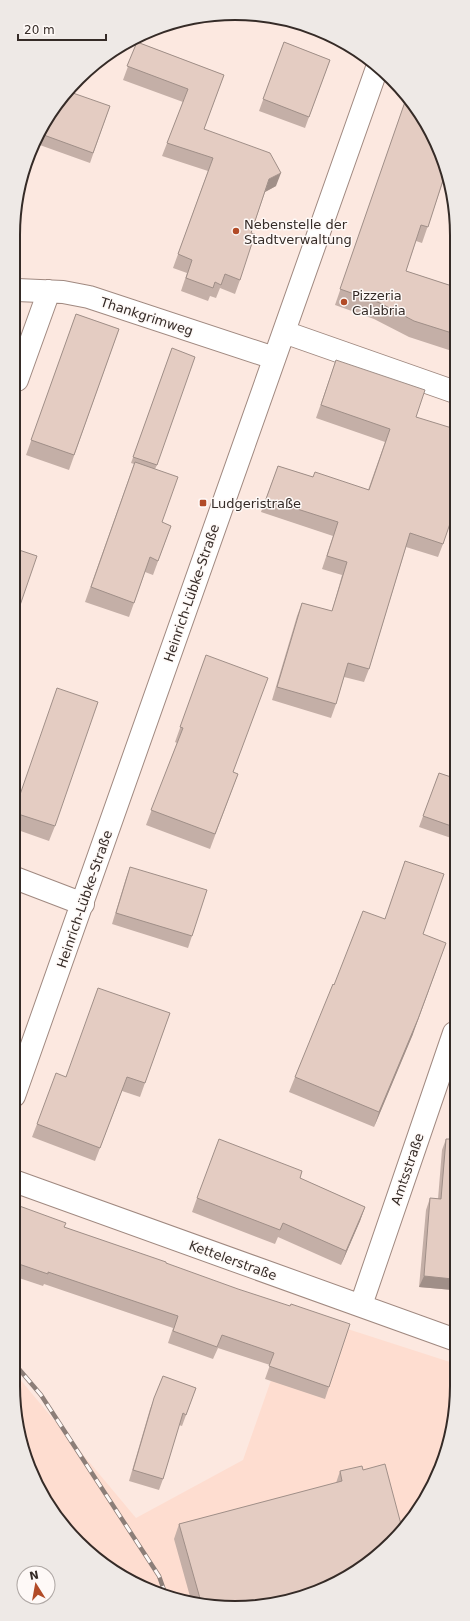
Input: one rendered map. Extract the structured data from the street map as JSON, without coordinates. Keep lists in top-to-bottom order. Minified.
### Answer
{"streets":{"street":["Thankgrimweg","Heinrich-Lübke-Straße","Amtsstraße","Kettelerstraße"]},"crossings":[["Thankgrimweg","Heinrich-Lübke-Straße"],["Amtsstraße","Kettelerstraße"]],"places":{"other":["Nebenstelle der Stadtverwaltung","Pizzeria Calabria"],"transit":["Ludgeristraße"]},"scale_bar":"20 m","north":"top"}
